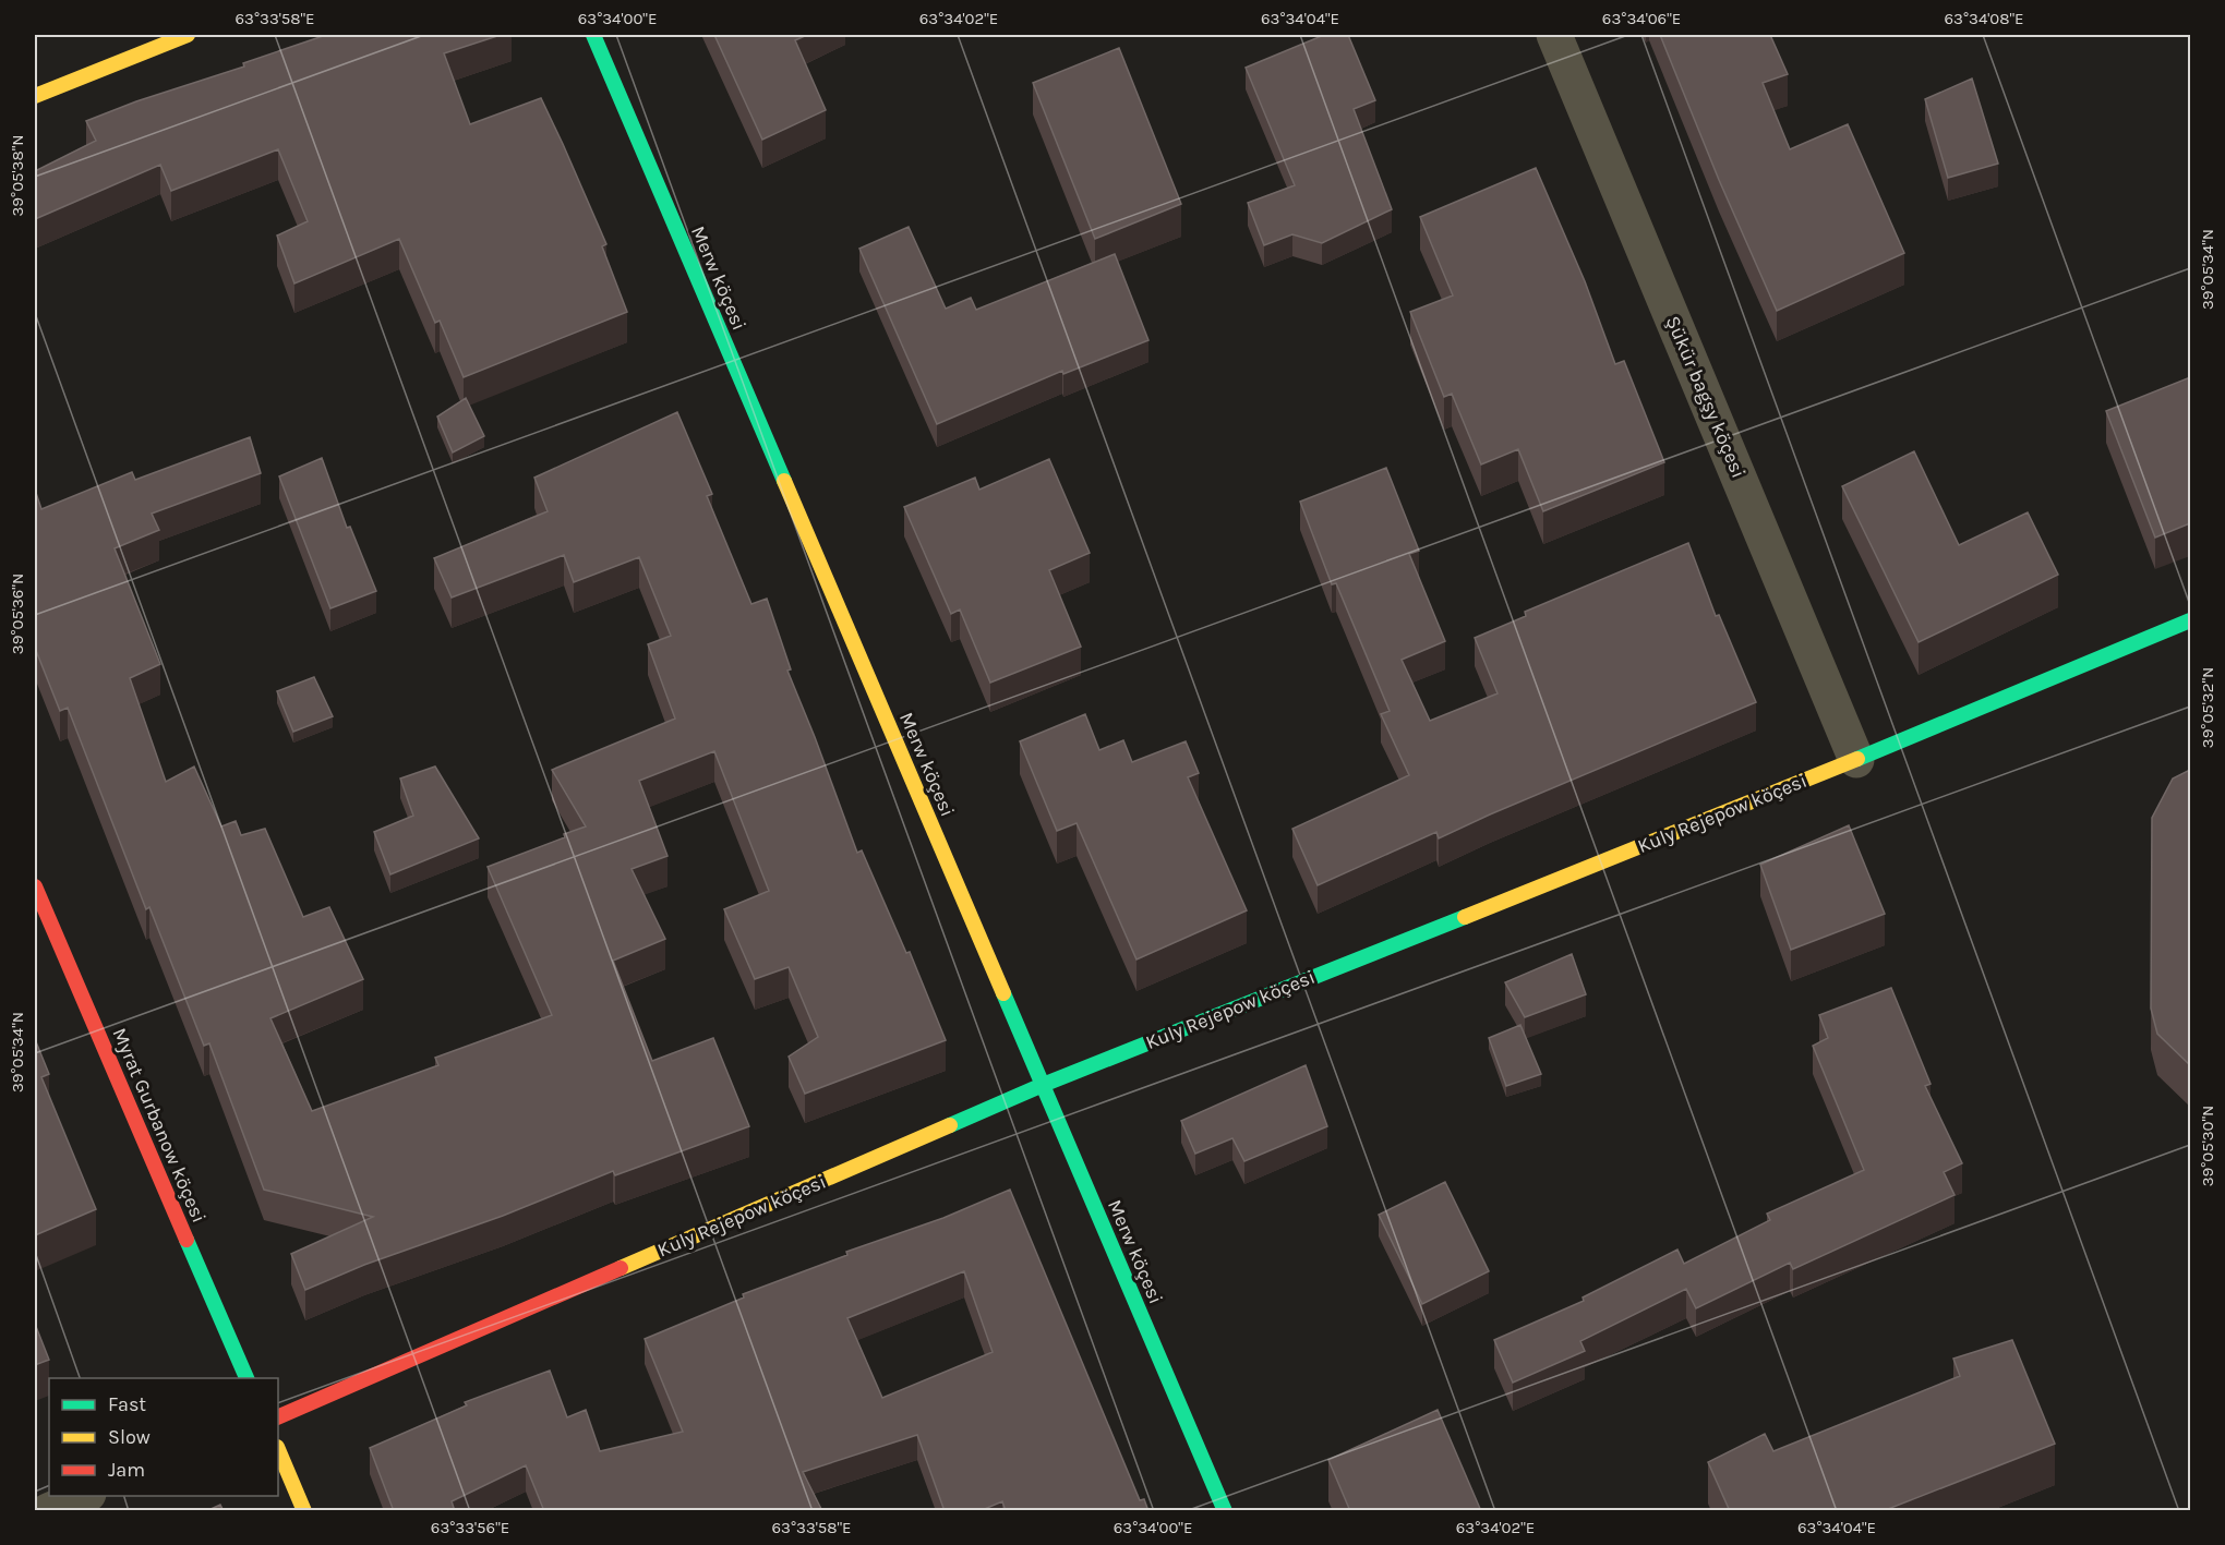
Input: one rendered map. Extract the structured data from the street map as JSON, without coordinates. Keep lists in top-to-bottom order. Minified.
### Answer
{"streets":{"street":["Merw köçesi","Şükür bagşy köçesi","Kuly Rejepow köçesi","Myrat Gurbanow köçesi"]},"crossings":[["Merw köçesi","Kuly Rejepow köçesi"],["Şükür bagşy köçesi","Kuly Rejepow köçesi"]],"legend":["Fast","Slow","Jam"],"coordinates":["63°33'58\"E","63°34'00\"E","63°34'02\"E","63°34'04\"E","63°34'06\"E","63°34'08\"E","39°05'38\"N","39°05'34\"N","39°05'36\"N","39°05'32\"N","39°05'30\"N","63°33'56\"E"]}
